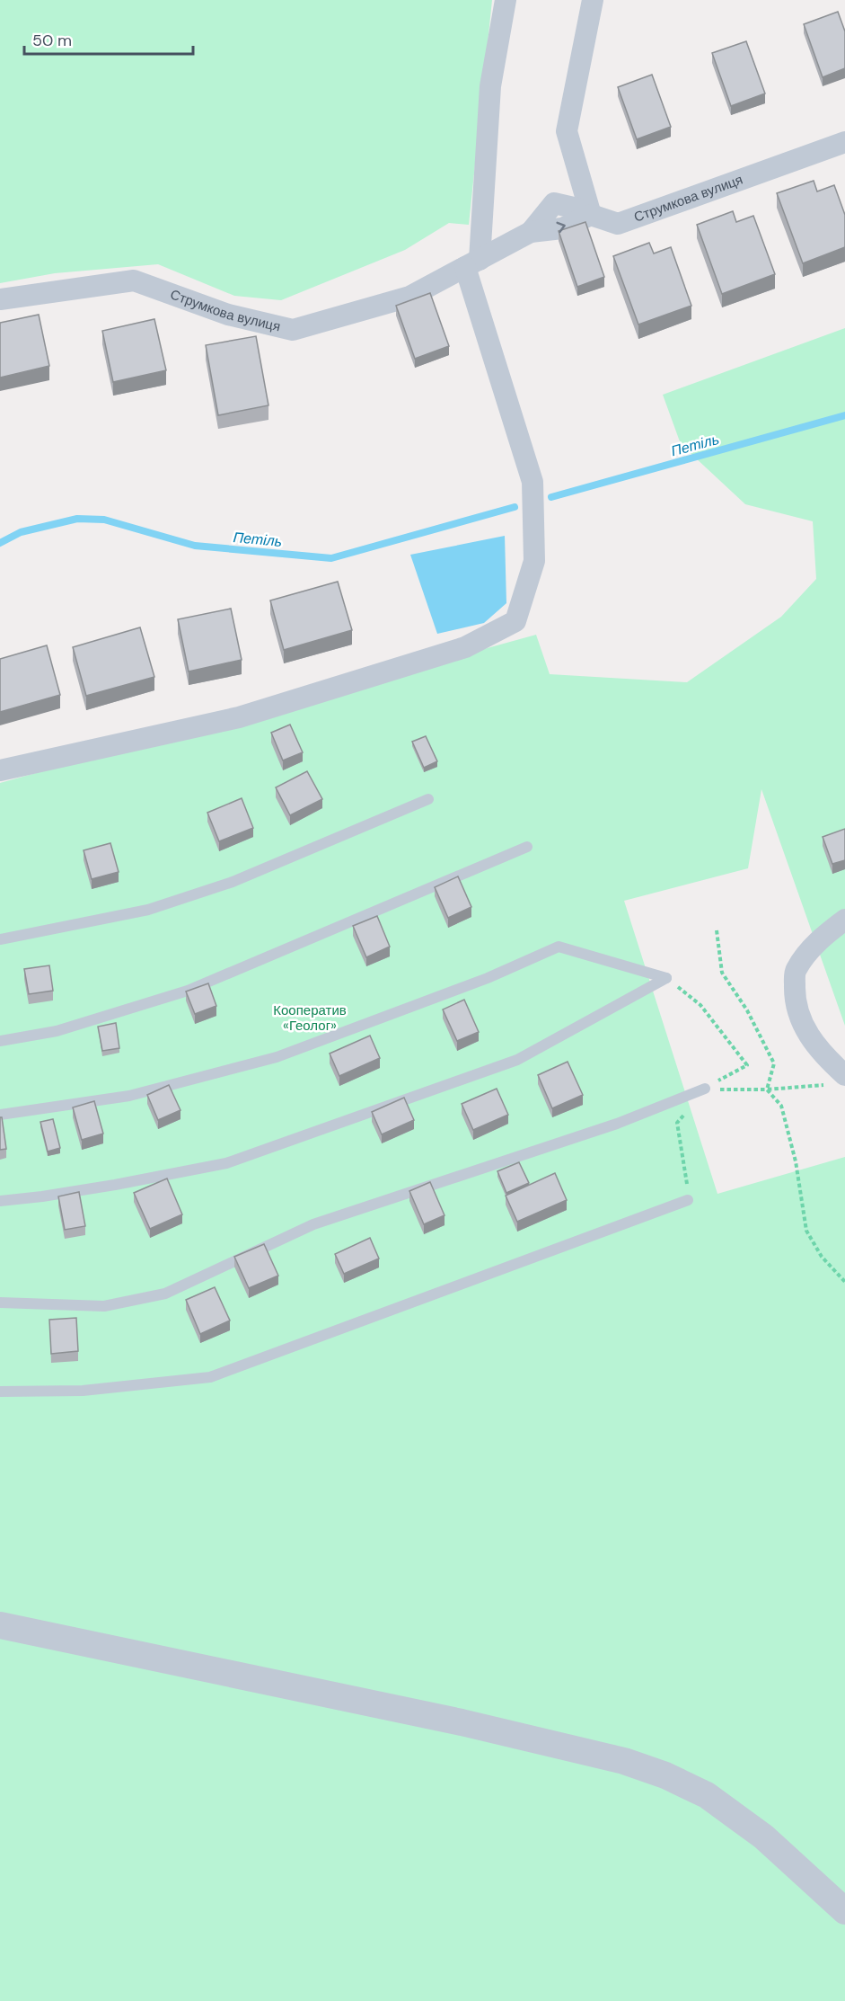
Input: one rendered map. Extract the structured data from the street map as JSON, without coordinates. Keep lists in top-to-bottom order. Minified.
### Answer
{"streets":{"street":["Струмкова вулиця"]},"water":["Петіль"],"parks":["Кооператив «Геолог»"],"scale_bar":"50 m"}
